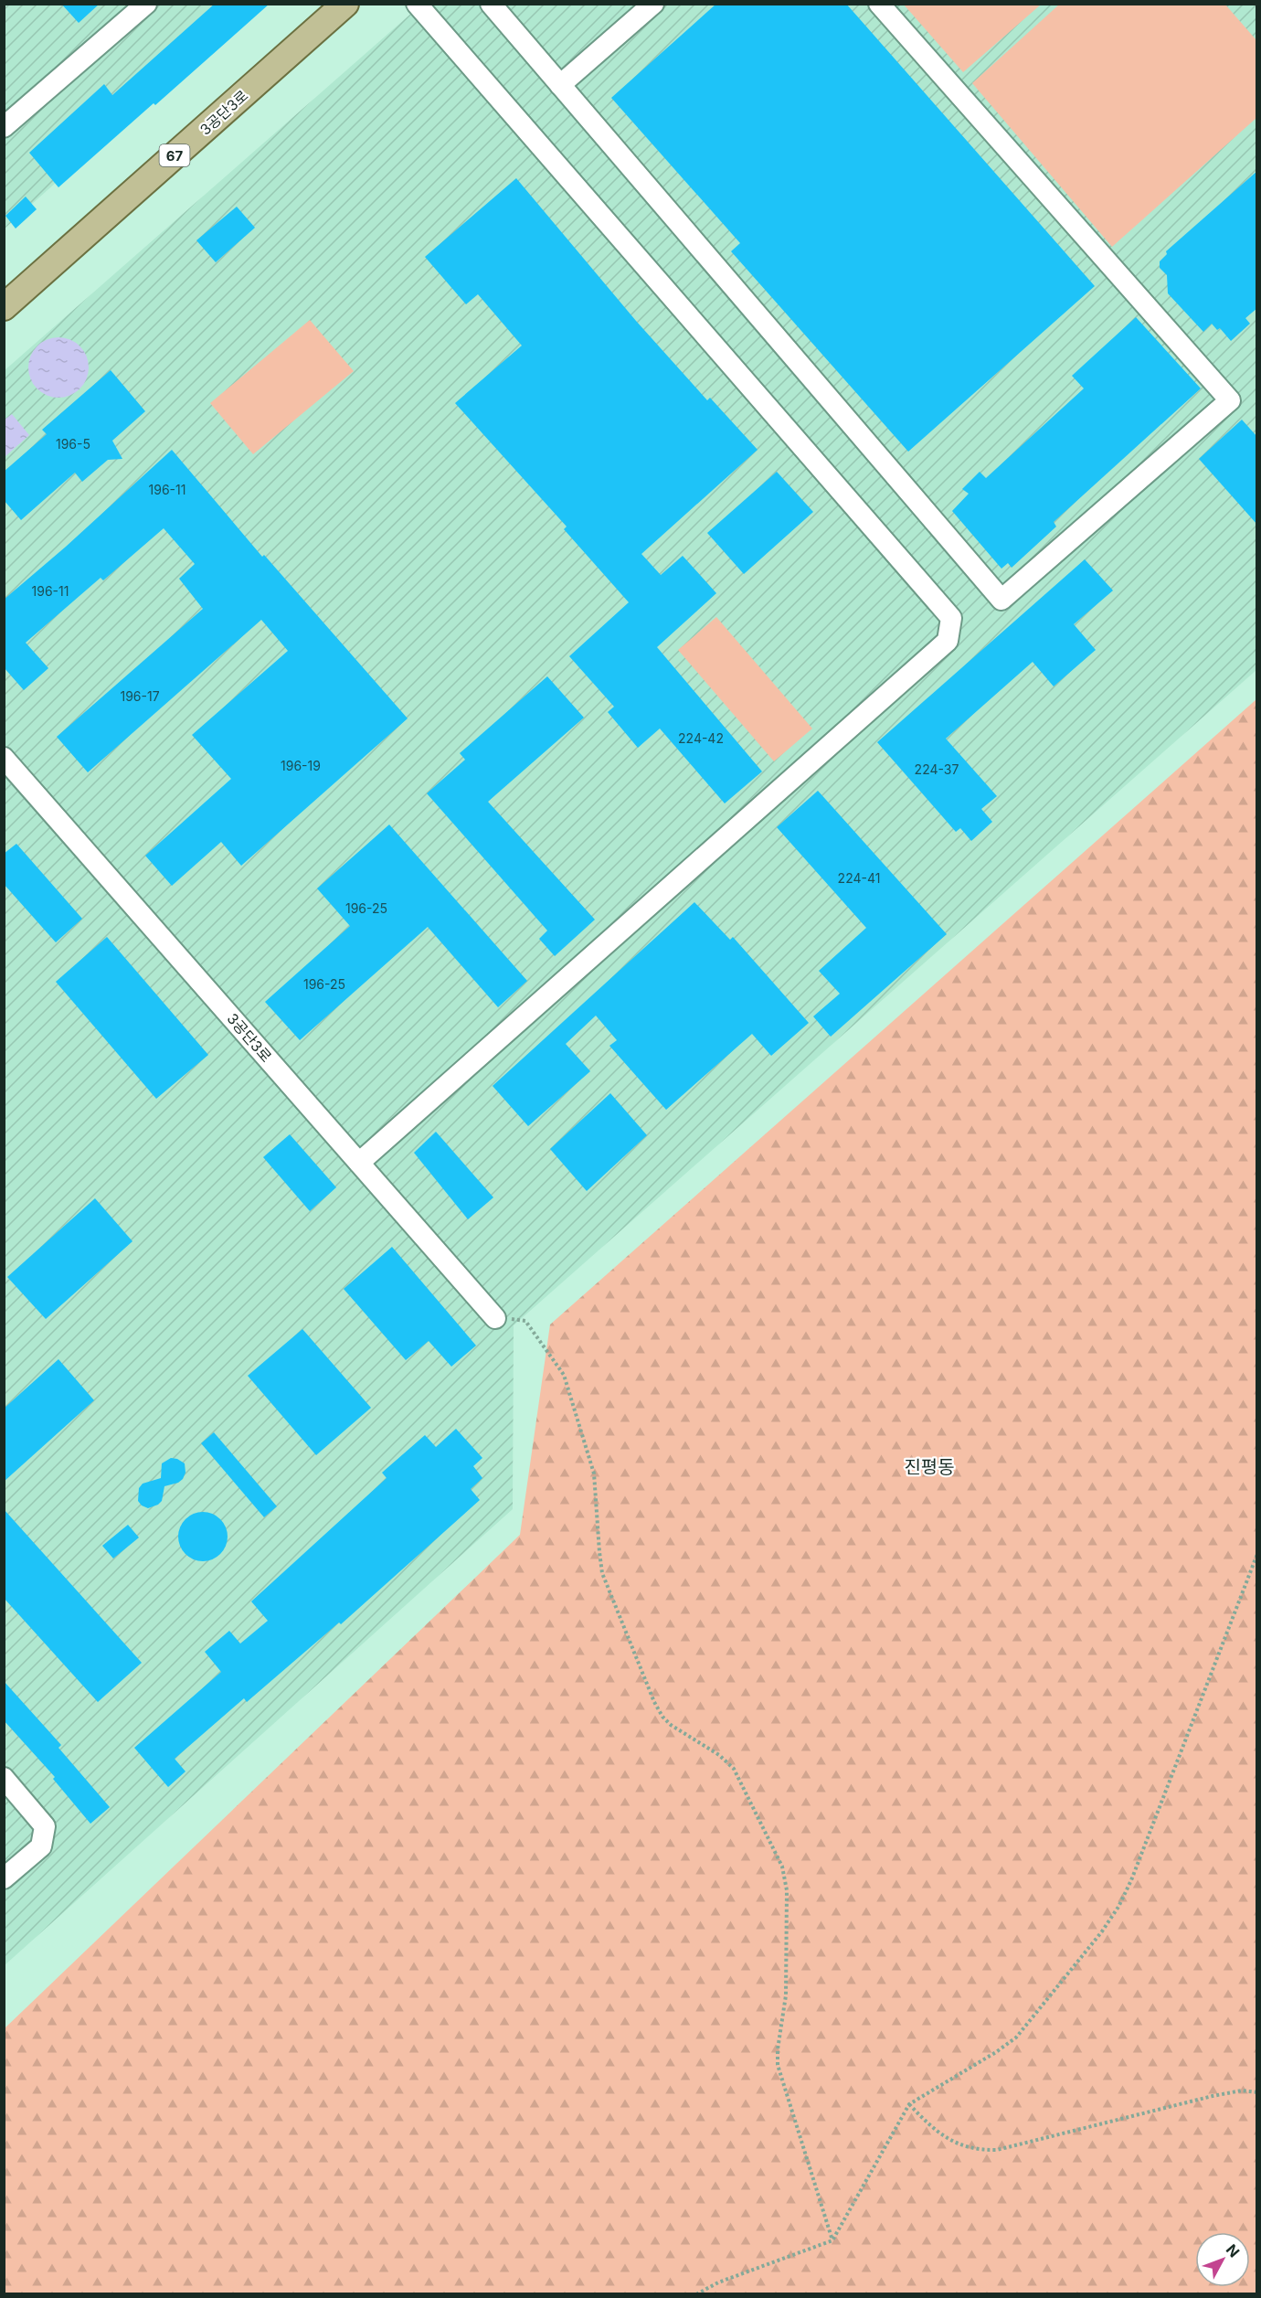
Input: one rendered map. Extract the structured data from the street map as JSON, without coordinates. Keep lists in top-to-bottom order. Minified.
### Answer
{"streets":{"main road":["3공단3로","67"]},"districts":["진평동"],"house_numbers":["196-5","196-11","196-11","196-17","224-42","196-19","224-37","224-41","196-25","196-25"],"north":"top right"}
